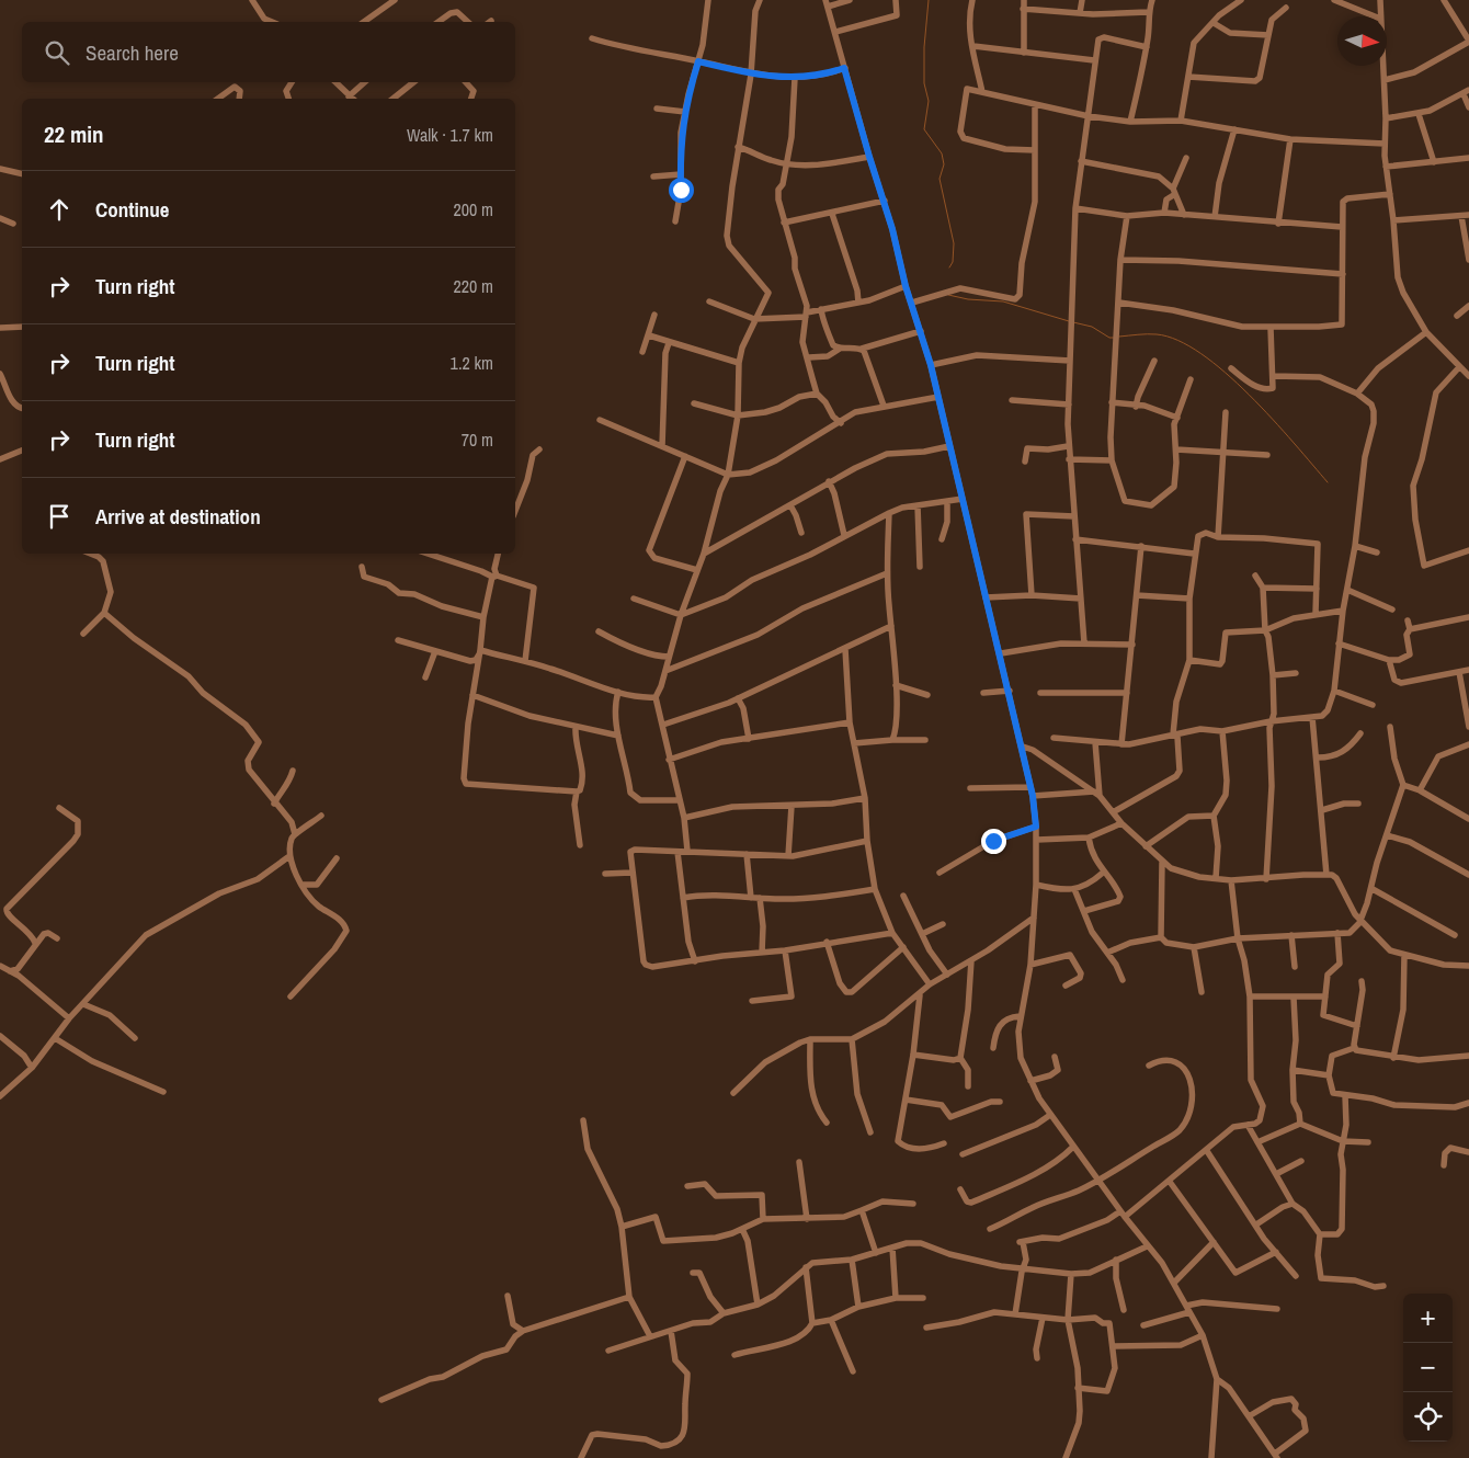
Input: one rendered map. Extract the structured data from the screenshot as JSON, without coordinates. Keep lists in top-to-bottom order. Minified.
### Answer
{"north":"right","page":{"search":"Search here","heading":["22 min","Walk · 1.7 km"],"list":[["Continue","200 m"],["Turn right","220 m"],["Turn right","1.2 km"],["Turn right","70 m"],"Arrive at destination"],"map_buttons":["+","−"]}}
